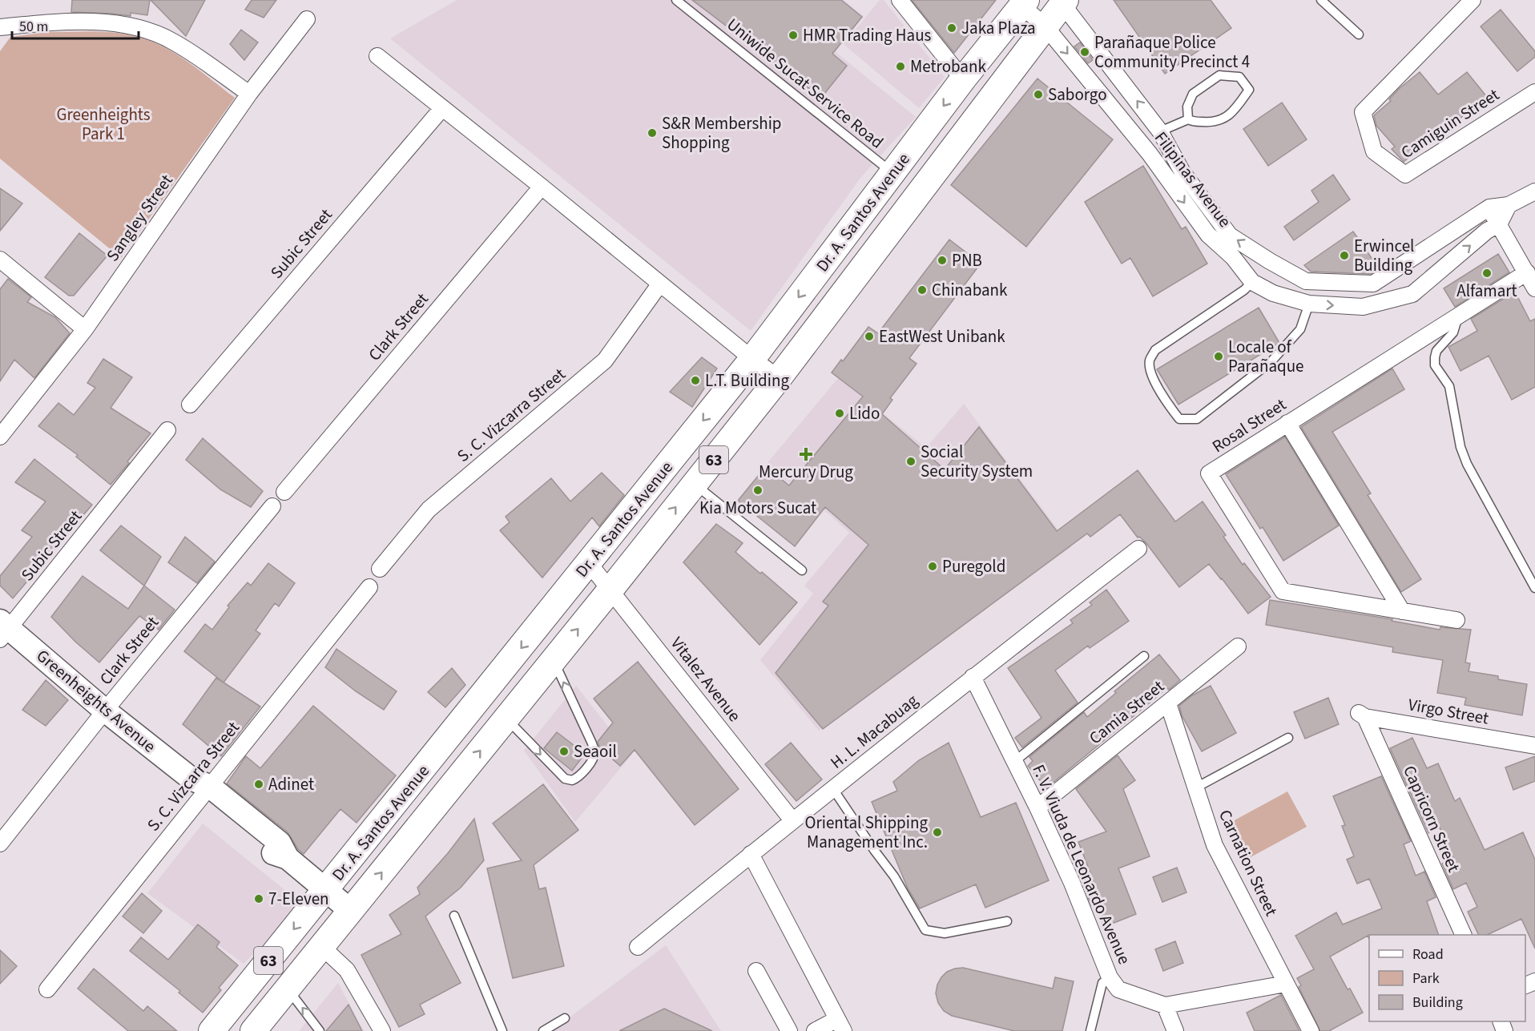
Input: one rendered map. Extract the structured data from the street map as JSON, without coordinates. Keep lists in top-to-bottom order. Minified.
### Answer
{"streets":{"main road":["Dr. A. Santos Avenue","63"],"street":["Camiguin Street","Filipinas Avenue","Sangley Street","Subic Street","Clark Street","S. C. Vizcarra Street","Rosal Street","Vitalez Avenue","Greenheights Avenue","Virgo Street","Camia Street","H. L. Macabuag","Capricorn Street","Carnation Street","F. V. Viuda de Leonardo Avenue"],"lane":["Uniwide Sucat Service Road"]},"crossings":[["Uniwide Sucat Service Road","Dr. A. Santos Avenue"],["Filipinas Avenue","Dr. A. Santos Avenue"],["Dr. A. Santos Avenue","Vitalez Avenue"],["Dr. A. Santos Avenue","Greenheights Avenue"],["Subic Street","Greenheights Avenue"],["Clark Street","Greenheights Avenue"],["S. C. Vizcarra Street","Greenheights Avenue"],["Vitalez Avenue","H. L. Macabuag"],["Virgo Street","Capricorn Street"],["Camia Street","Carnation Street"],["Camia Street","F. V. Viuda de Leonardo Avenue"],["H. L. Macabuag","F. V. Viuda de Leonardo Avenue"],["Carnation Street","F. V. Viuda de Leonardo Avenue"]],"parks":["Greenheights Park 1"],"places":{"other":["Jaka Plaza","HMR Trading Haus","Parañaque Police Community Precinct 4","Metrobank","Saborgo","S&R Membership Shopping","Erwincel Building","PNB","Alfamart","Chinabank","EastWest Unibank","Locale of Parañaque","L.T. Building","Lido","Social Security System","Kia Motors Sucat","Puregold","Seaoil","Adinet","Oriental Shipping Management Inc.","7-Eleven"],"health":["Mercury Drug"]},"legend":["Road","Park","Building"],"scale_bar":"50 m"}
